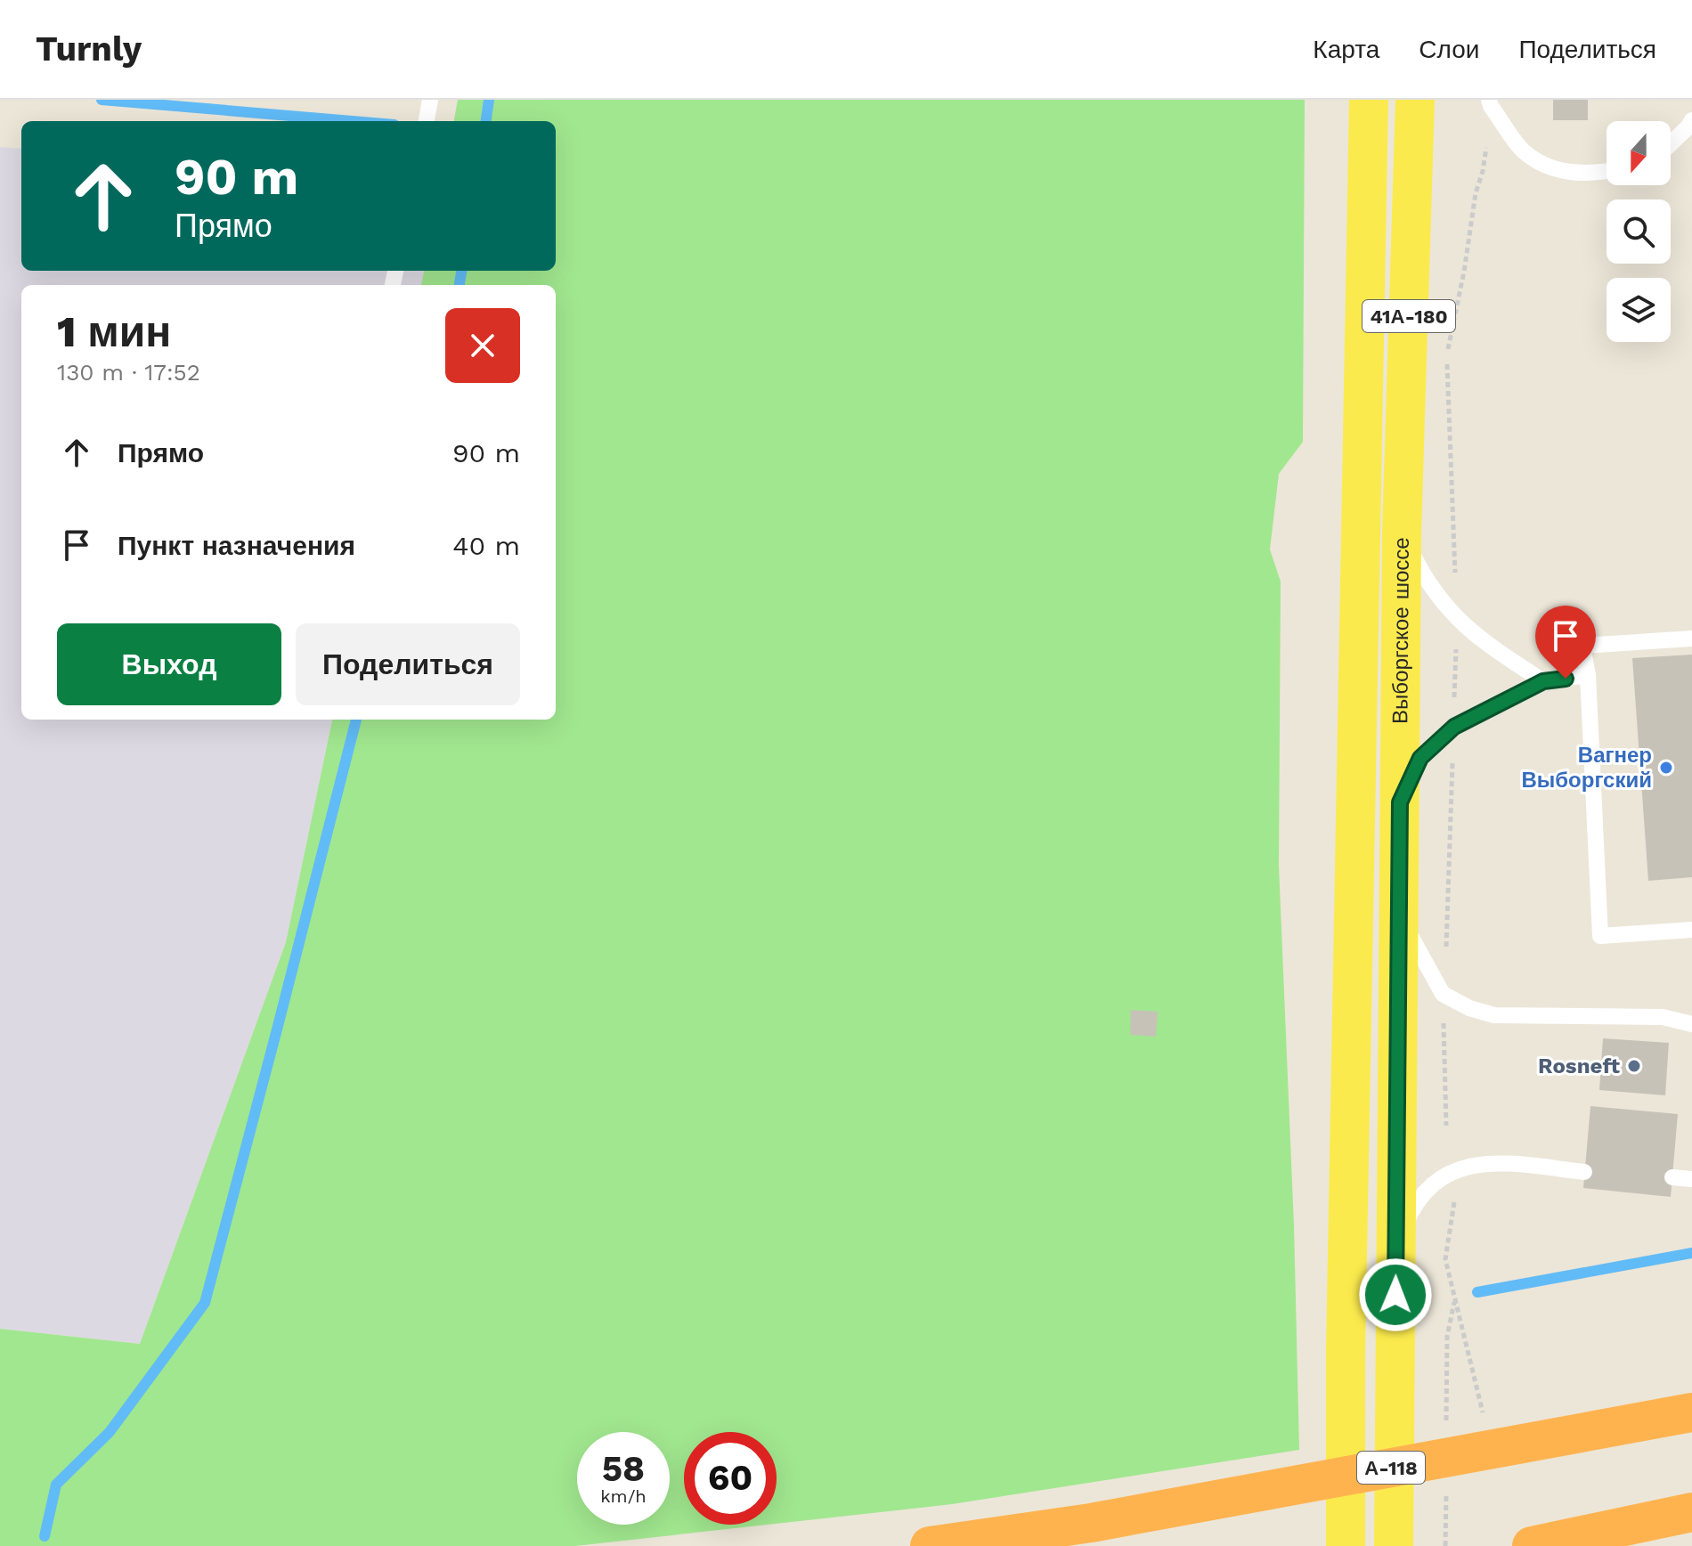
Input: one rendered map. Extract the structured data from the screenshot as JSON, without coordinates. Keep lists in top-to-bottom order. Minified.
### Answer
{"streets":{"highway":["А-118"],"main road":["41А-180","Выборгское шоссе"]},"places":["Вагнер Выборгский","Rosneft"],"north":"bottom","page":{"header":"Turnly","nav":["Карта","Слои","Поделиться"],"turn":["90 m","Прямо"],"heading":["1 мин","130 m · 17:52"],"list":[{"name":"Прямо","value":"90 m"},{"name":"Пункт назначения","value":"40 m"}],"buttons":["Выход","Поделиться"],"speed":"58 km/h","limit":"60"}}
